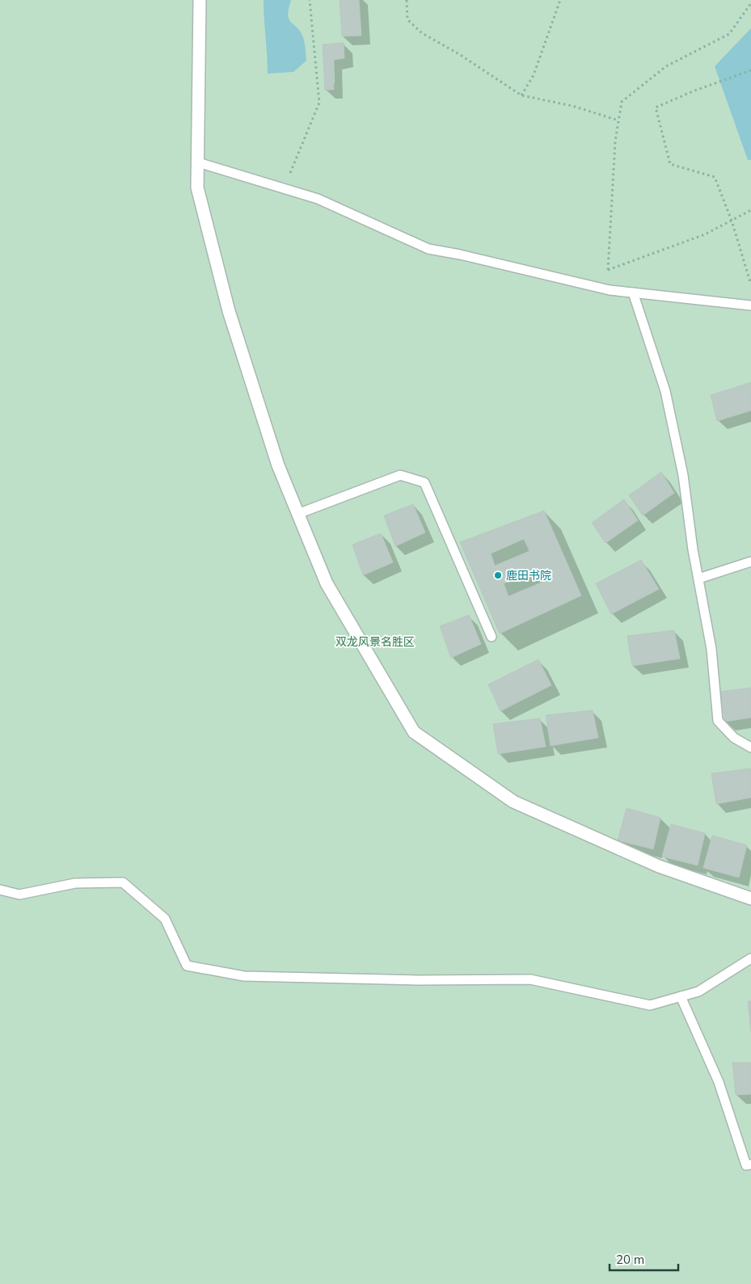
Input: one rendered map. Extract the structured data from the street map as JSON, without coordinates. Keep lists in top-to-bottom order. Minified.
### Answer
{"parks":["双龙风景名胜区"],"places":["鹿田书院"],"scale_bar":"20 m"}
